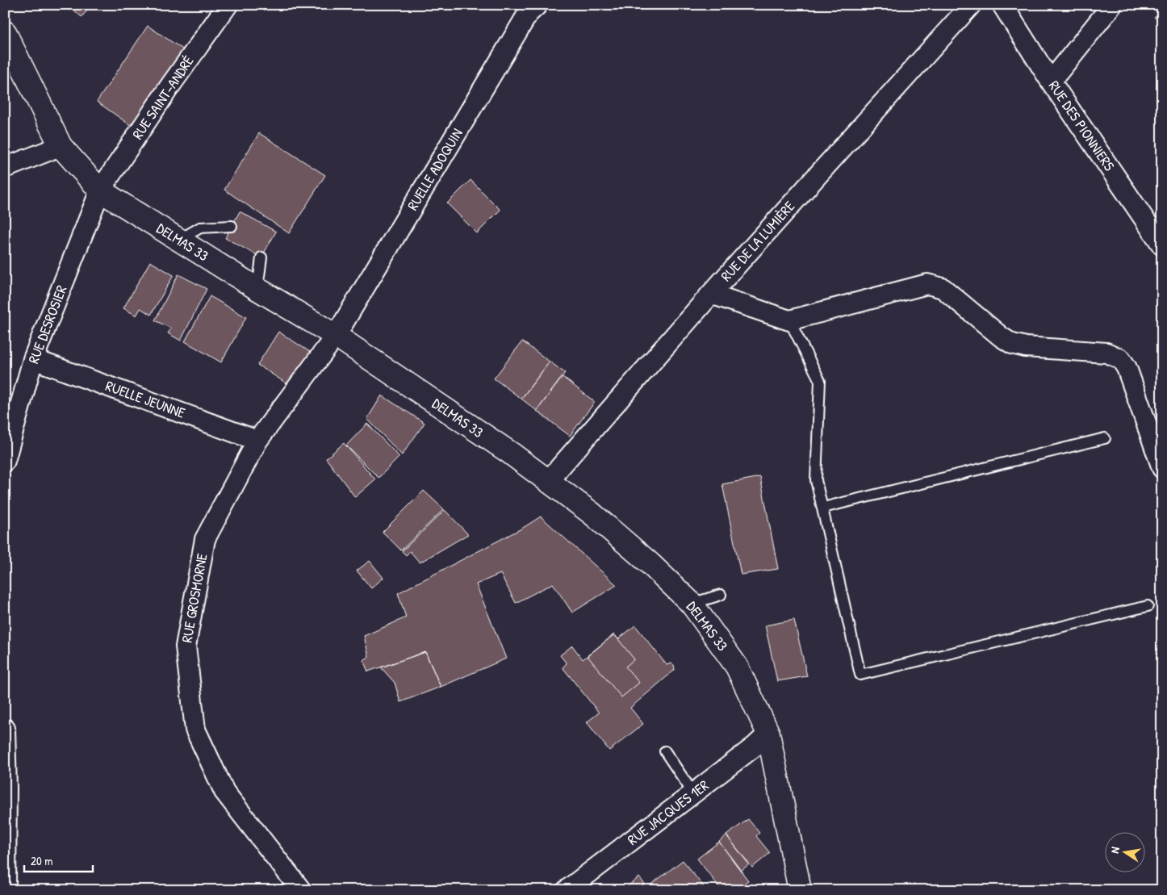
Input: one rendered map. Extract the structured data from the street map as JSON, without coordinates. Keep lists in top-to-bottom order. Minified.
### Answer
{"streets":{"main road":["DELMAS 33"],"street":["RUE SAINT-ANDRÉ","RUE DES PIONNIERS","RUELLE ADOQUIN","RUE DE LA LUMIÈRE","RUE DESROSIER","RUELLE JEUNNE","RUE GROSMORNE","RUE JACQUES 1ER"]},"crossings":[["RUE SAINT-ANDRÉ","DELMAS 33"],["RUE SAINT-ANDRÉ","RUE DESROSIER"],["RUELLE ADOQUIN","DELMAS 33"],["RUELLE ADOQUIN","RUE GROSMORNE"],["RUE DE LA LUMIÈRE","DELMAS 33"],["DELMAS 33","RUE DESROSIER"],["DELMAS 33","RUE GROSMORNE"],["DELMAS 33","RUE JACQUES 1ER"],["RUE DESROSIER","RUELLE JEUNNE"],["RUELLE JEUNNE","RUE GROSMORNE"]],"scale_bar":"20 m","north":"left"}
